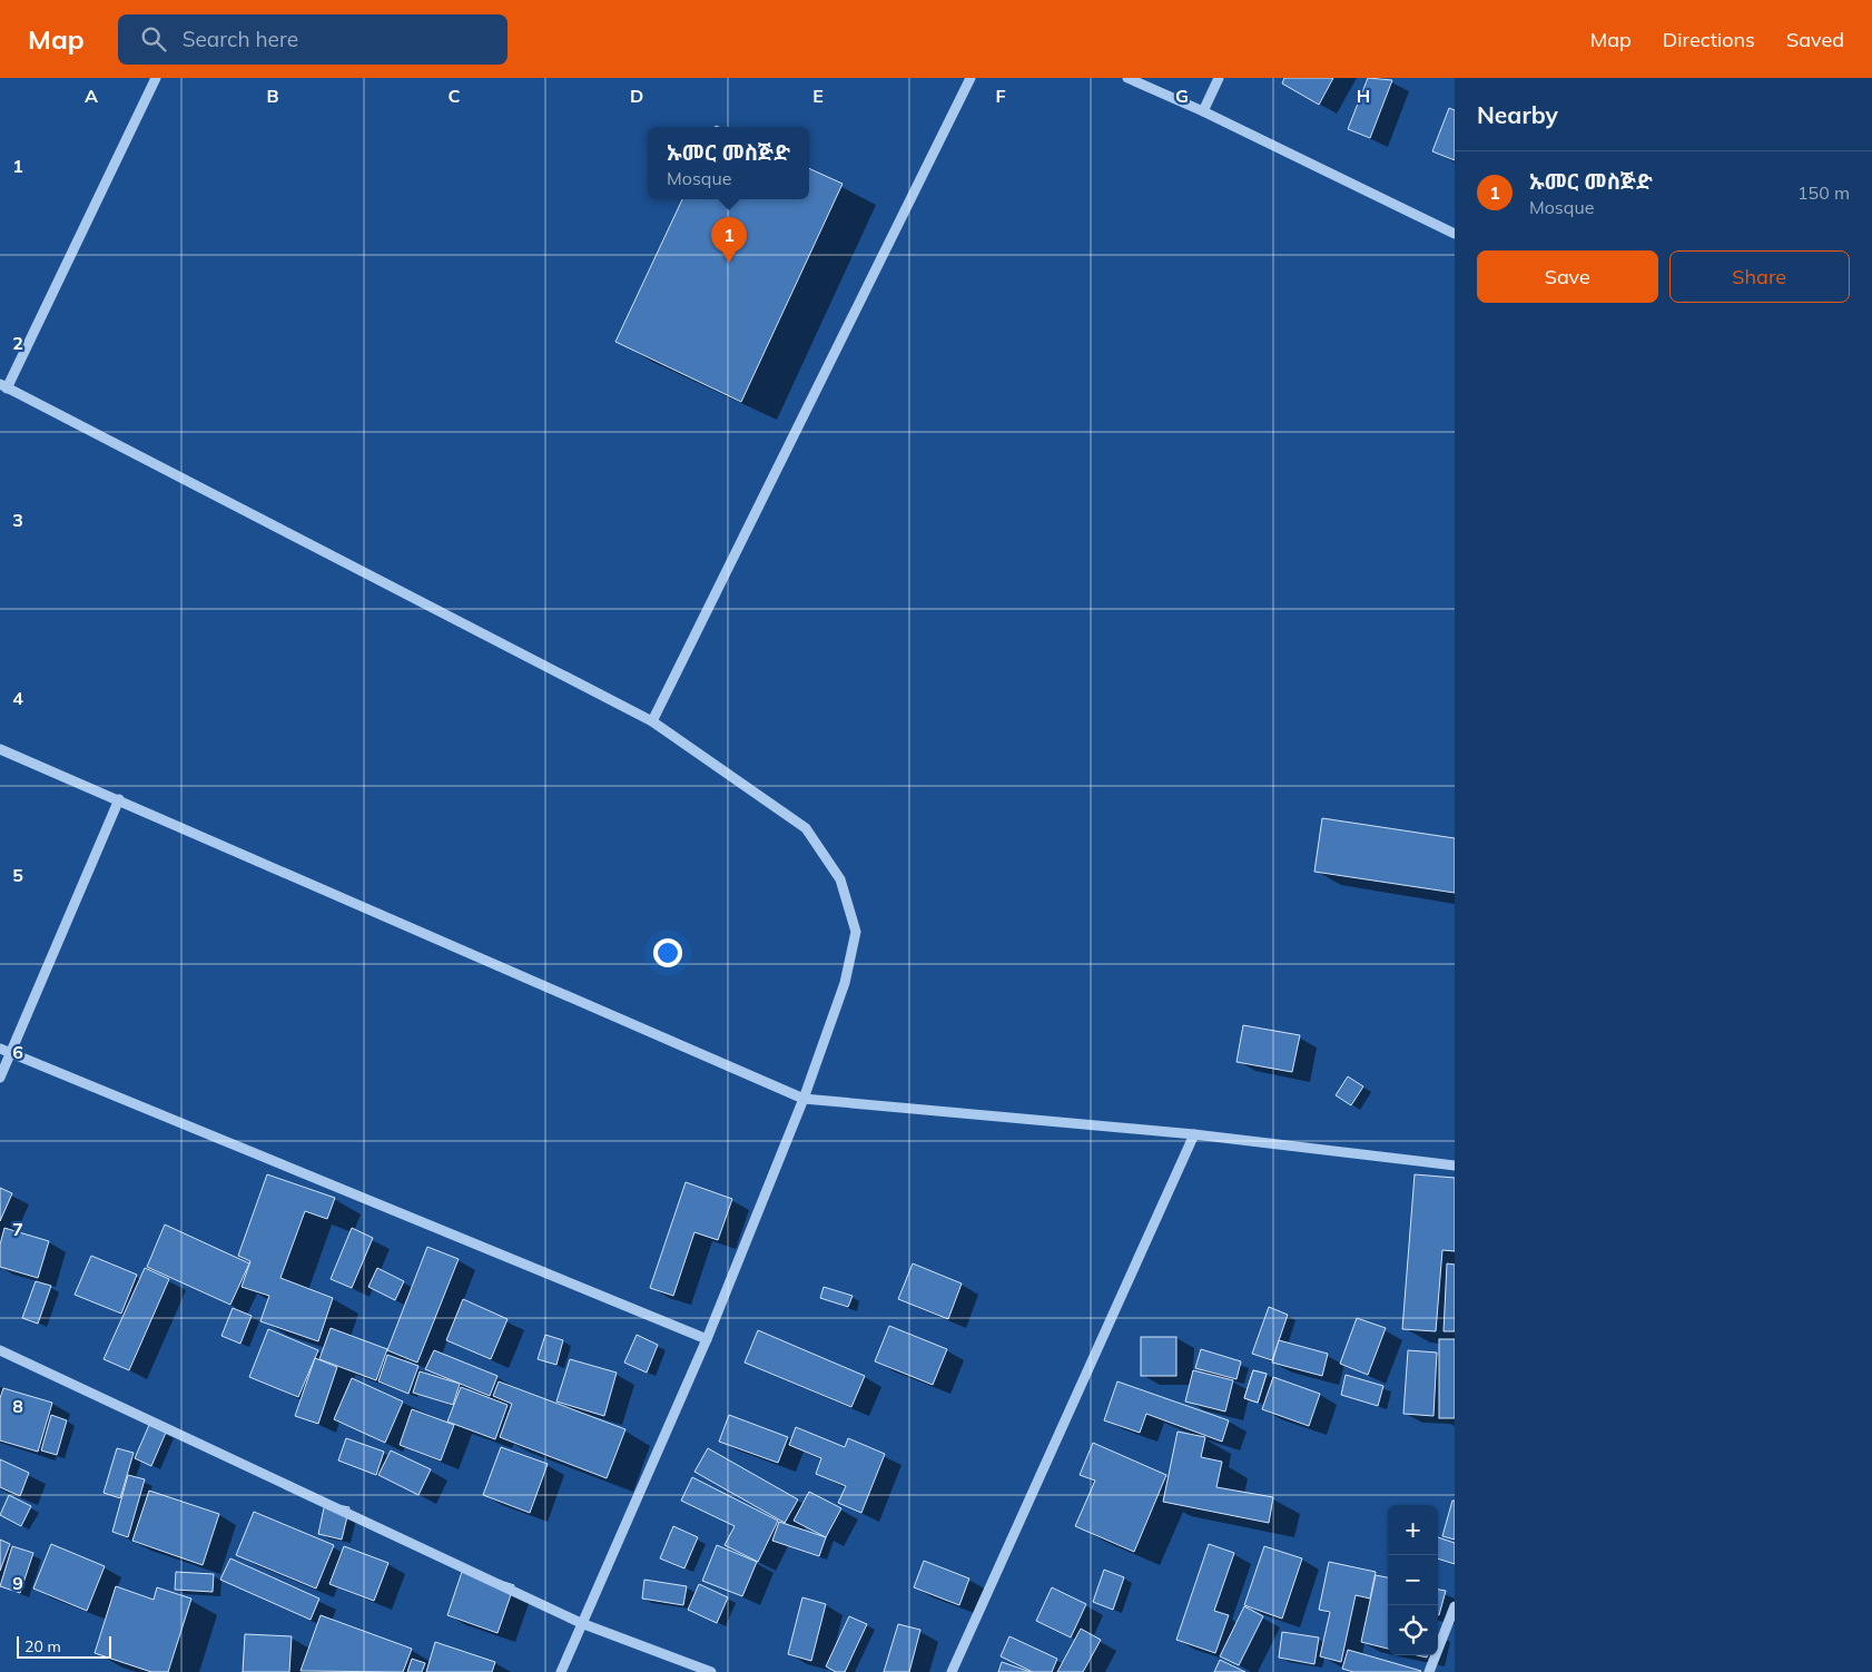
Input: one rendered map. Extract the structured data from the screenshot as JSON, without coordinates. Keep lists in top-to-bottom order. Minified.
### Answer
{"scale_bar":"20 m","page":{"header":"Map","search":"Search here","nav":["Map","Directions","Saved"],"heading":"Nearby","popup":["ኡመር መስጅድ","Mosque"],"list":[{"mark":"1","name":"ኡመር መስጅድ","note":"Mosque","value":"150 m"}],"pins":"1","buttons":["Save","Share"],"map_buttons":["+","−"],"scale":"20 m"},"grid":{"columns":["A","B","C","D","E","F","G","H"],"rows":["1","2","3","4","5","6","7","8","9"]}}
